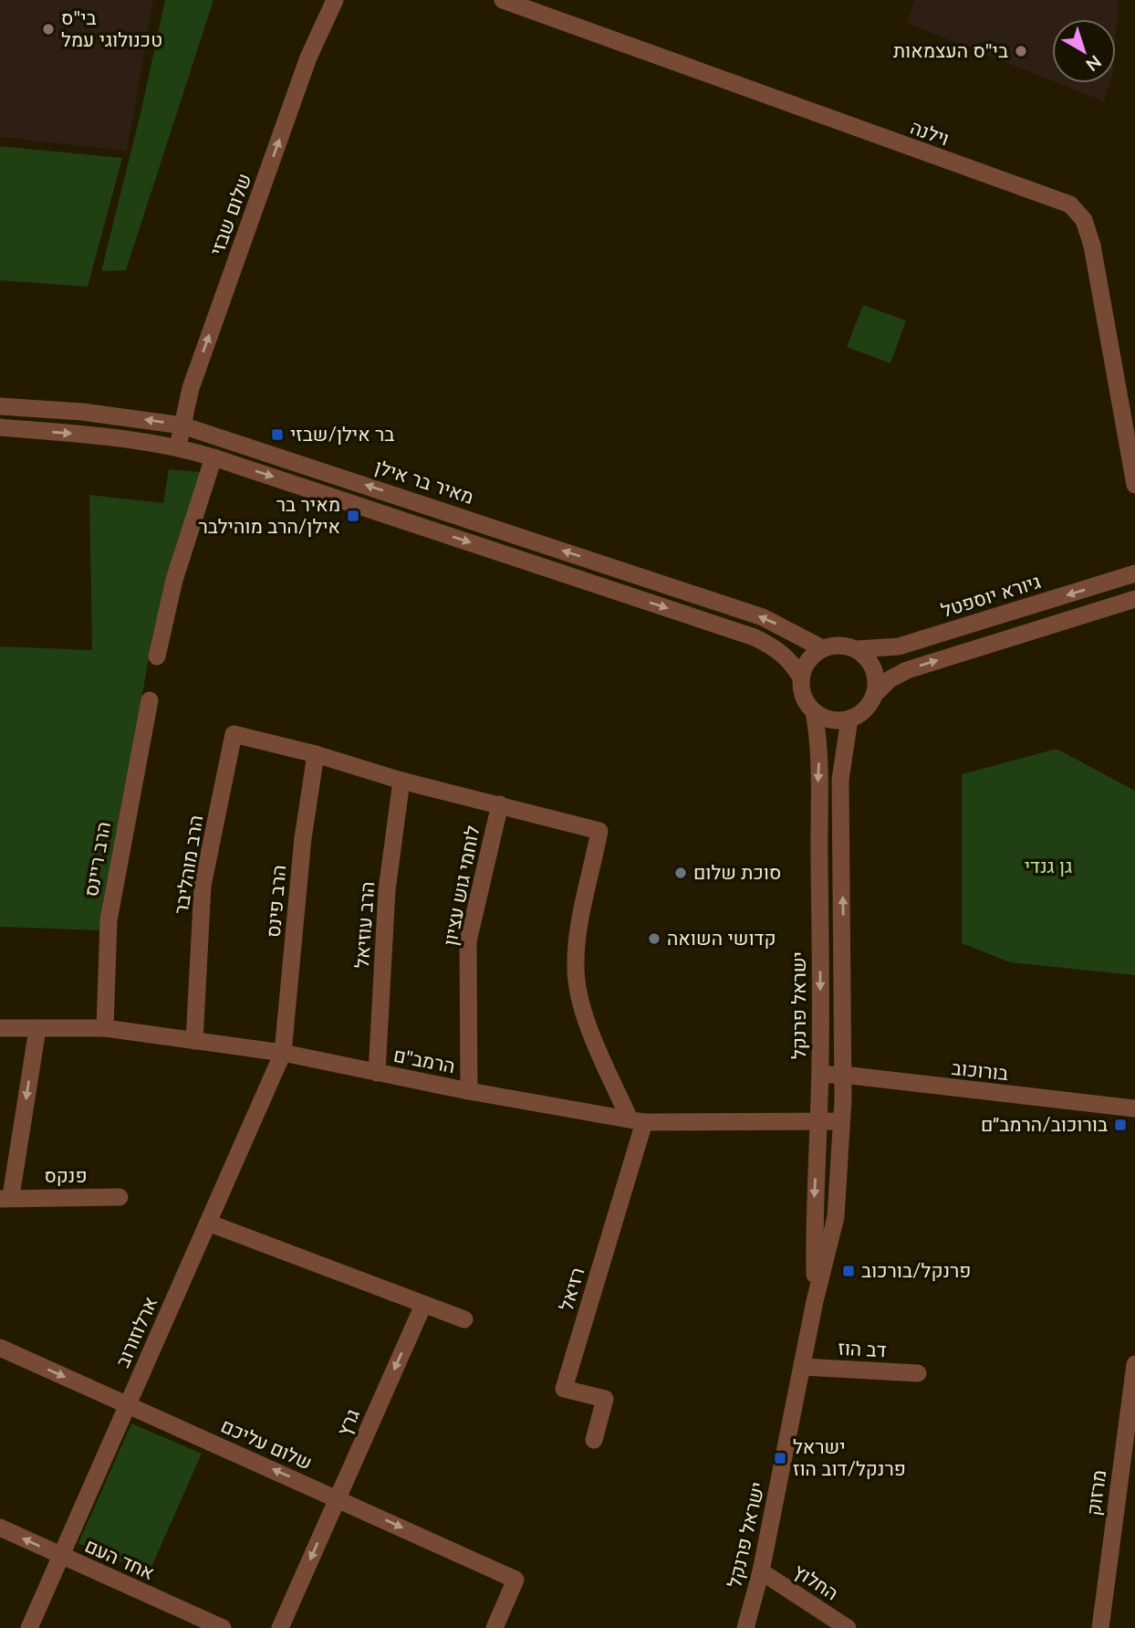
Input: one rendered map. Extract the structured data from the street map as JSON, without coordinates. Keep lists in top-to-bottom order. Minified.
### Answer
{"streets":{"street":["וילנה","שלום שבזי","מאיר בר אילן","גיורא יוספטל","הרב ריינס","הרב מוהליבר","לוחמי גוש עציון","הרב פינס","הרב עוזיאל","ישראל פרנקל","הרמב\"ם","בורוכוב","פנקס","רזיאל","ארלוזורוב","דב הוז","גרץ","שלום עליכם","מרזוק","אחד העם","החלוץ"]},"crossings":[["שלום שבזי","מאיר בר אילן"],["מאיר בר אילן","גיורא יוספטל"],["מאיר בר אילן","ישראל פרנקל"],["גיורא יוספטל","ישראל פרנקל"],["הרב ריינס","הרמב\"ם"],["הרב מוהליבר","הרב פינס"],["הרב מוהליבר","הרמב\"ם"],["לוחמי גוש עציון","הרמב\"ם"],["הרב פינס","הרמב\"ם"],["הרב פינס","ארלוזורוב"],["הרב עוזיאל","הרמב\"ם"],["ישראל פרנקל","הרמב\"ם"],["ישראל פרנקל","בורוכוב"],["ישראל פרנקל","דב הוז"],["ישראל פרנקל","החלוץ"],["הרמב\"ם","פנקס"],["הרמב\"ם","רזיאל"],["הרמב\"ם","ארלוזורוב"],["ארלוזורוב","שלום עליכם"],["ארלוזורוב","אחד העם"],["גרץ","שלום עליכם"]],"one_way":["שלום שבזי","פנקס","גרץ"],"parks":["גן גנדי"],"places":{"other":["בי\"ס טכנולוגי עמל","בי\"ס העצמאות","סוכת שלום","קדושי השואה"],"transit":["בר אילן/שבזי","מאיר בר אילן/הרב מוהילבר","בורוכוב/הרמב״ם","פרנקל/בורכוב","ישראל פרנקל/דוב הוז"]},"north":"bottom right"}
